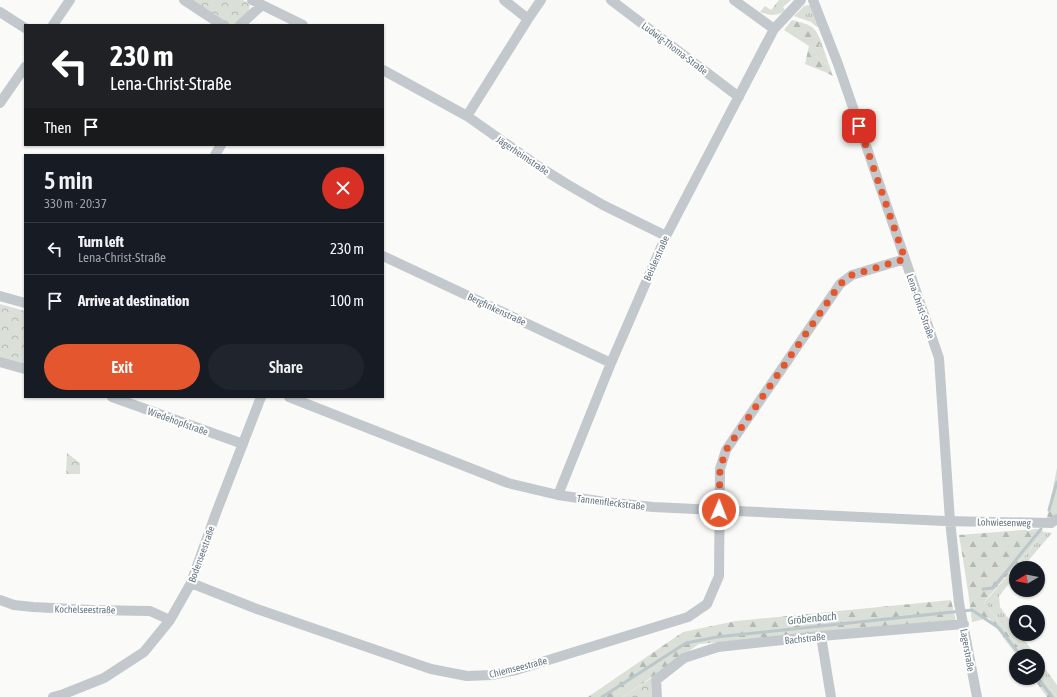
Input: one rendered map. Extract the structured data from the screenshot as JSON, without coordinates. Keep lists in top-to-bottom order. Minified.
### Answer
{"streets":{"street":["Ludwig-Thoma-Straße","Jägerheimstraße","Beislerstraße","Lena-Christ-Straße","Bergfinkenstraße","Wiedehopfstraße","Tannenfleckstraße","Lohwiesenweg","Bodenseestraße","Kochelseestraße","Bachstraße","Lagerstraße","Chiemseestraße"]},"crossings":[["Ludwig-Thoma-Straße","Beislerstraße"],["Jägerheimstraße","Beislerstraße"],["Beislerstraße","Bergfinkenstraße"],["Beislerstraße","Tannenfleckstraße"],["Lena-Christ-Straße","Tannenfleckstraße"],["Lena-Christ-Straße","Lohwiesenweg"],["Lena-Christ-Straße","Lagerstraße"],["Lena-Christ-Straße","Chiemseestraße"],["Wiedehopfstraße","Bodenseestraße"],["Tannenfleckstraße","Lohwiesenweg"],["Tannenfleckstraße","Chiemseestraße"],["Bodenseestraße","Kochelseestraße"],["Bodenseestraße","Chiemseestraße"],["Bachstraße","Lagerstraße"]],"water":["Gröbenbach"],"north":"left","page":{"turn":["230 m","Lena-Christ-Straße"],"then":"Then","heading":["5 min","330 m · 20:37"],"list":[{"name":"Turn left","note":"Lena-Christ-Straße","value":"230 m"},{"name":"Arrive at destination","value":"100 m"}],"buttons":["Exit","Share"]}}
